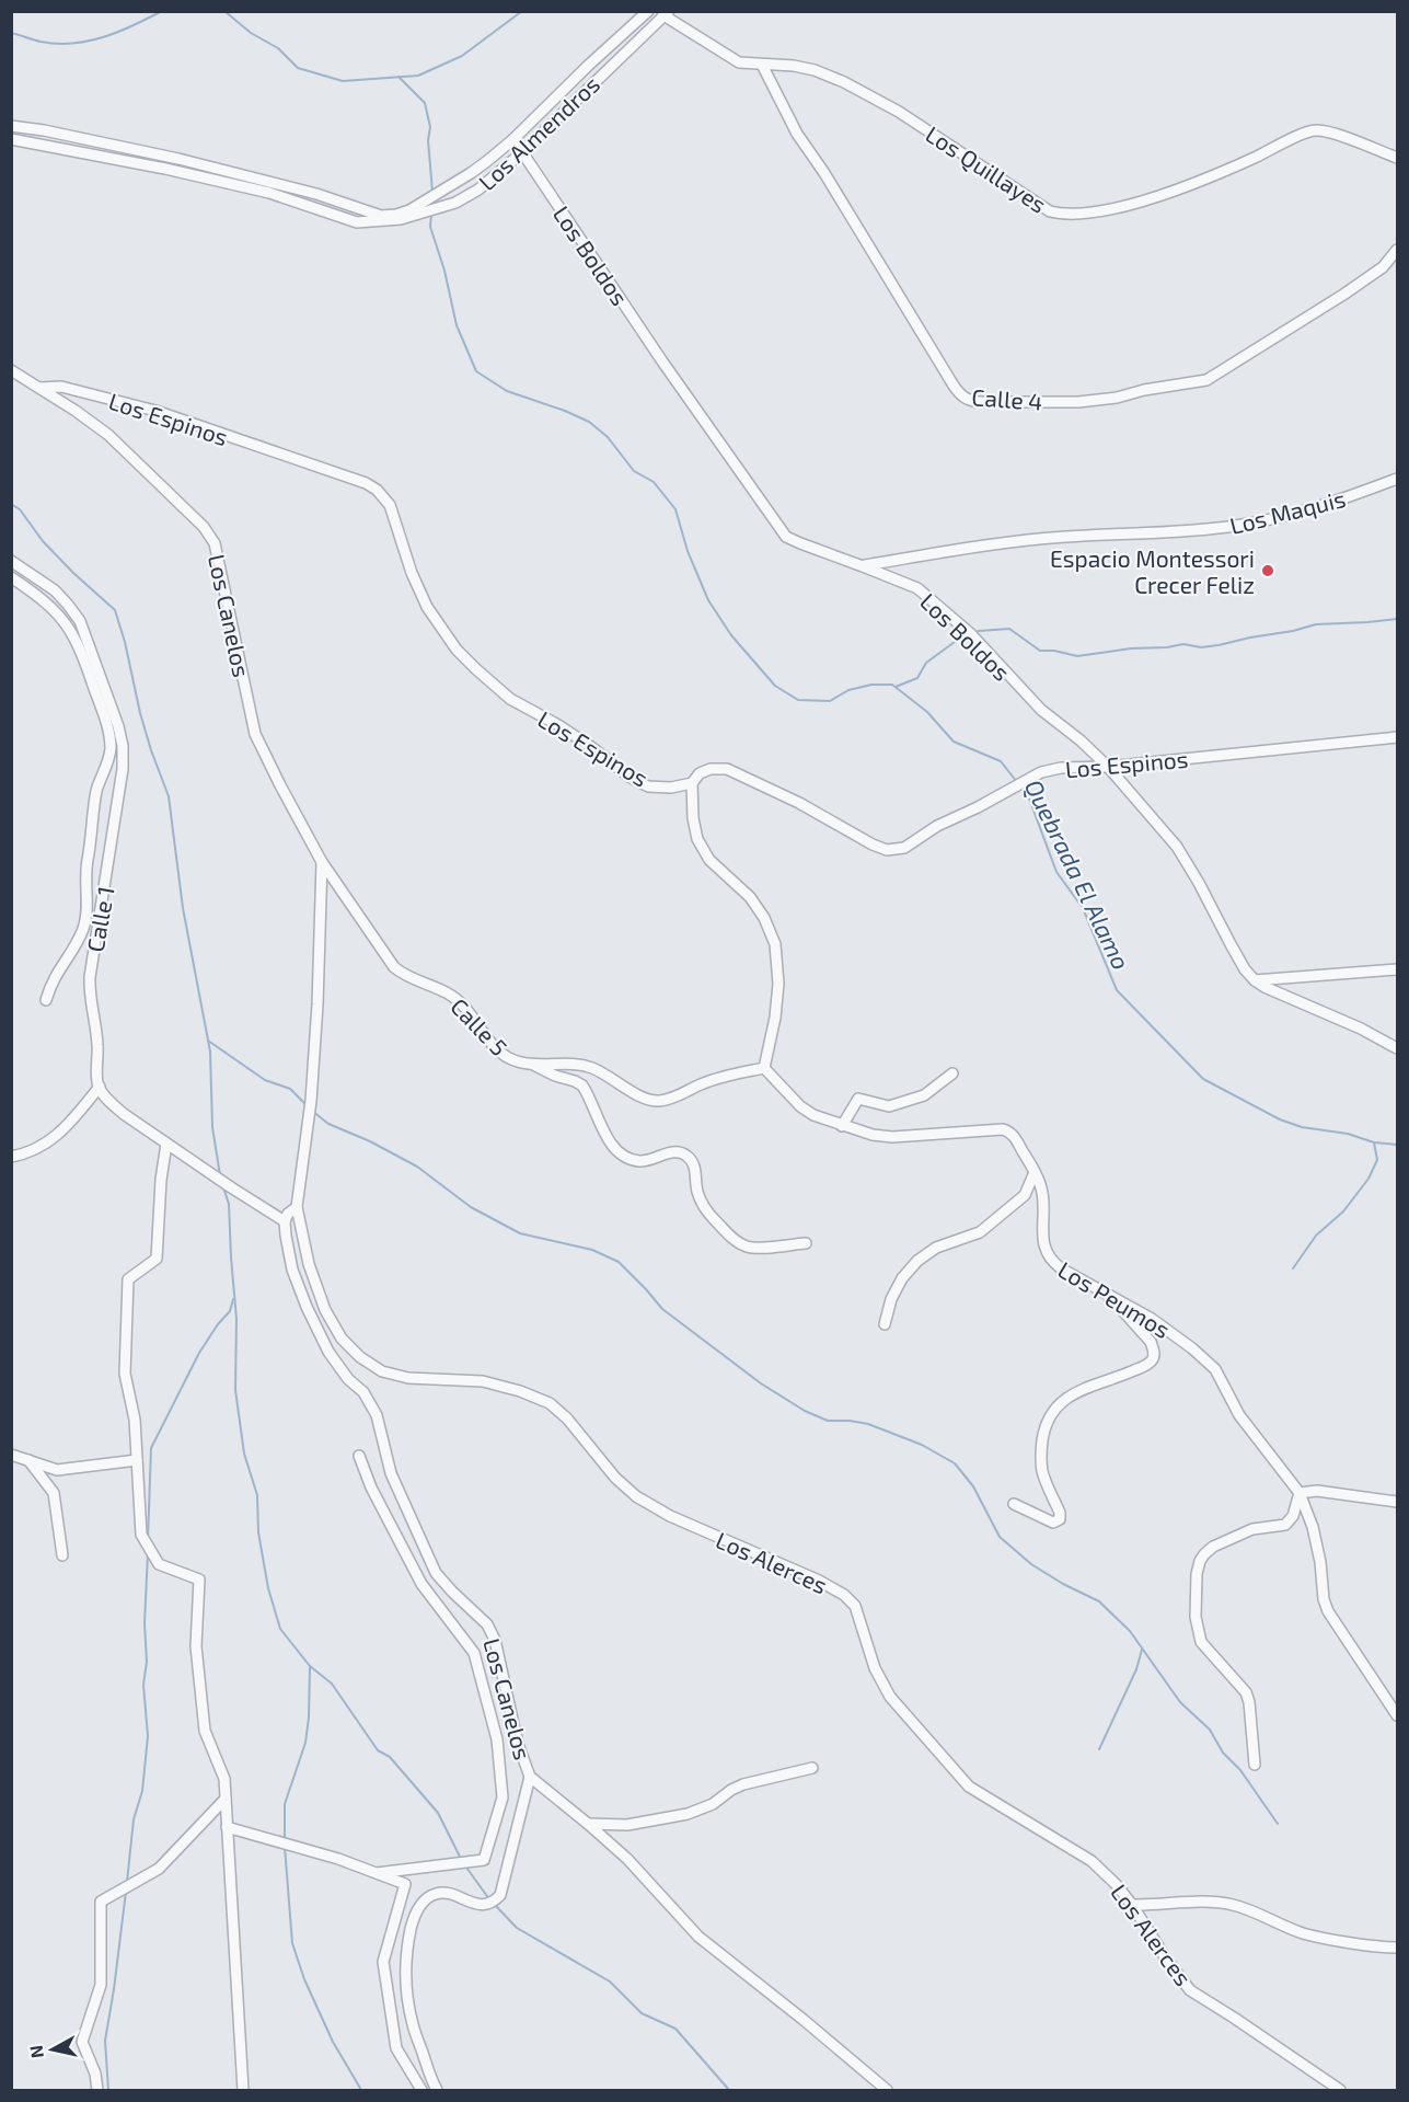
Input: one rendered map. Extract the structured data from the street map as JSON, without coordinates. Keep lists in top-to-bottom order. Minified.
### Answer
{"streets":{"street":["Los Almendros","Los Quillayes","Los Boldos","Calle 4","Los Espinos","Los Maquis","Los Canelos","Calle 1","Calle 5","Los Peumos","Los Alerces"]},"crossings":[["Los Almendros","Los Quillayes"],["Los Almendros","Los Boldos"],["Los Quillayes","Calle 4"],["Los Boldos","Los Espinos"],["Los Boldos","Los Maquis"],["Los Espinos","Los Canelos"],["Los Canelos","Calle 5"],["Calle 5","Los Peumos"]],"water":["Quebrada El Alamo"],"places":["Espacio Montessori Crecer Feliz"],"north":"left"}
